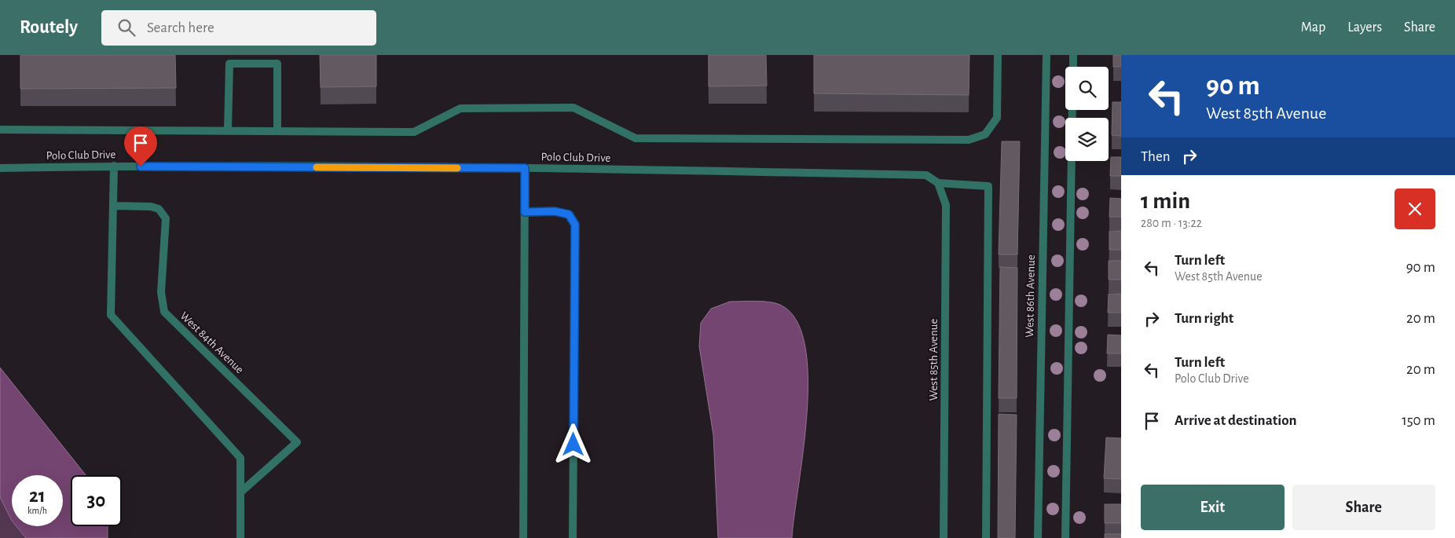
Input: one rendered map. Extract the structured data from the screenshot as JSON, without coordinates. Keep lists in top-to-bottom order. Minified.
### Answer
{"streets":{"street":["Polo Club Drive","West 86th Avenue","West 84th Avenue","West 85th Avenue"]},"crossings":[["Polo Club Drive","West 85th Avenue"]],"page":{"header":"Routely","search":"Search here","nav":["Map","Layers","Share"],"turn":["90 m","West 85th Avenue"],"then":"Then","heading":["1 min","280 m · 13:22"],"list":[{"name":"Turn left","note":"West 85th Avenue","value":"90 m"},{"name":"Turn right","value":"20 m"},{"name":"Turn left","note":"Polo Club Drive","value":"20 m"},{"name":"Arrive at destination","value":"150 m"}],"speed":"21 km/h","limit":"30","buttons":["Exit","Share"]}}
